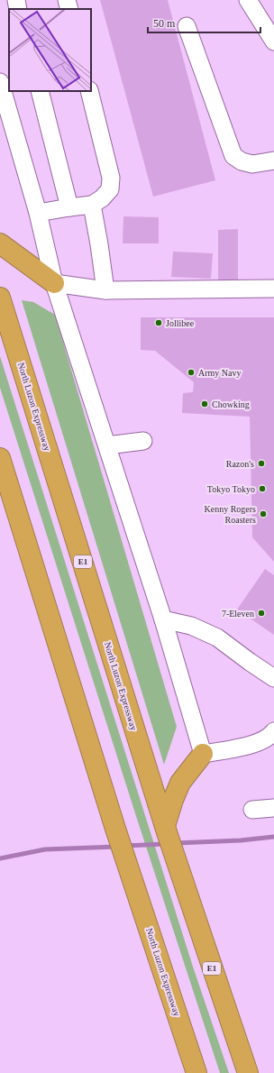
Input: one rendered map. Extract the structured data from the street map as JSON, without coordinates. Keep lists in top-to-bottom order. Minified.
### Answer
{"streets":{"highway":["North Luzon Expressway","E1"]},"places":["Jollibee","Army Navy","Chowking","Razon's","Tokyo Tokyo","Kenny Rogers Roasters","7-Eleven"],"scale_bar":"50 m"}
